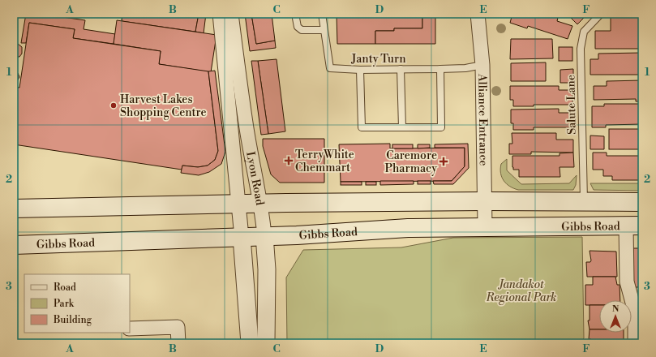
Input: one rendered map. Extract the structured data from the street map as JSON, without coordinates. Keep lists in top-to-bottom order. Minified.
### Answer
{"streets":{"main road":["Gibbs Road"],"street":["Alliance Entrance","Lyon Road"],"lane":["Janty Turn","Salute Lane"]},"crossings":[["Janty Turn","Alliance Entrance"],["Alliance Entrance","Gibbs Road"],["Lyon Road","Gibbs Road"]],"parks":["Jandakot Regional Park"],"places":{"other":["Harvest Lakes Shopping Centre"],"health":["TerryWhite Chemmart","Caremore Pharmacy"]},"legend":["Road","Park","Building"],"north":"top","grid":{"columns":["A","B","C","D","E","F"],"rows":["1","2","3"]}}
